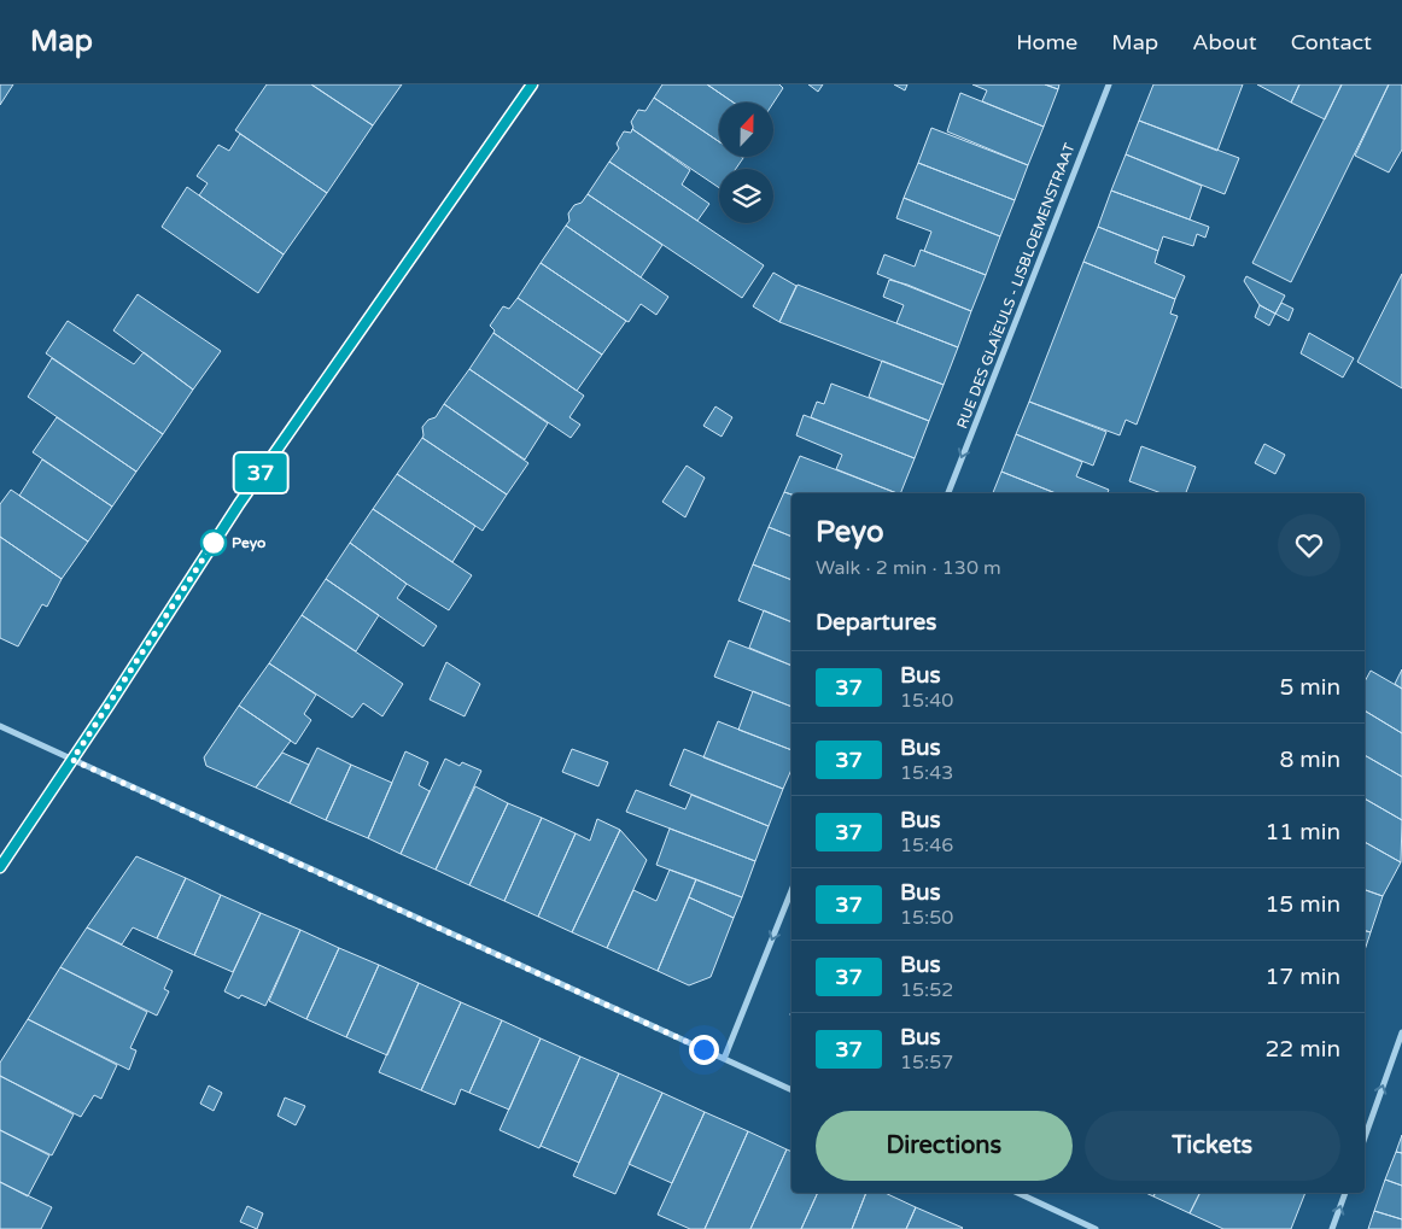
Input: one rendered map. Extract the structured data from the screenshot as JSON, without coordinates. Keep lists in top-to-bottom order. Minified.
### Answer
{"streets":{"street":["RUE DES GLAÏEULS - LISBLOEMENSTRAAT"]},"one_way":["RUE DES GLAÏEULS - LISBLOEMENSTRAAT"],"places":["Peyo"],"lines":["bus line 37"],"north":"top","page":{"header":"Map","nav":["Home","Map","About","Contact"],"on_map":"37","heading":[["Peyo","Walk · 2 min · 130 m"],"Departures"],"list":[{"mark":"37","name":"Bus","note":"15:40","value":"5 min"},{"mark":"37","name":"Bus","note":"15:43","value":"8 min"},{"mark":"37","name":"Bus","note":"15:46","value":"11 min"},{"mark":"37","name":"Bus","note":"15:50","value":"15 min"},{"mark":"37","name":"Bus","note":"15:52","value":"17 min"},{"mark":"37","name":"Bus","note":"15:57","value":"22 min"}],"buttons":["Directions","Tickets"]}}
